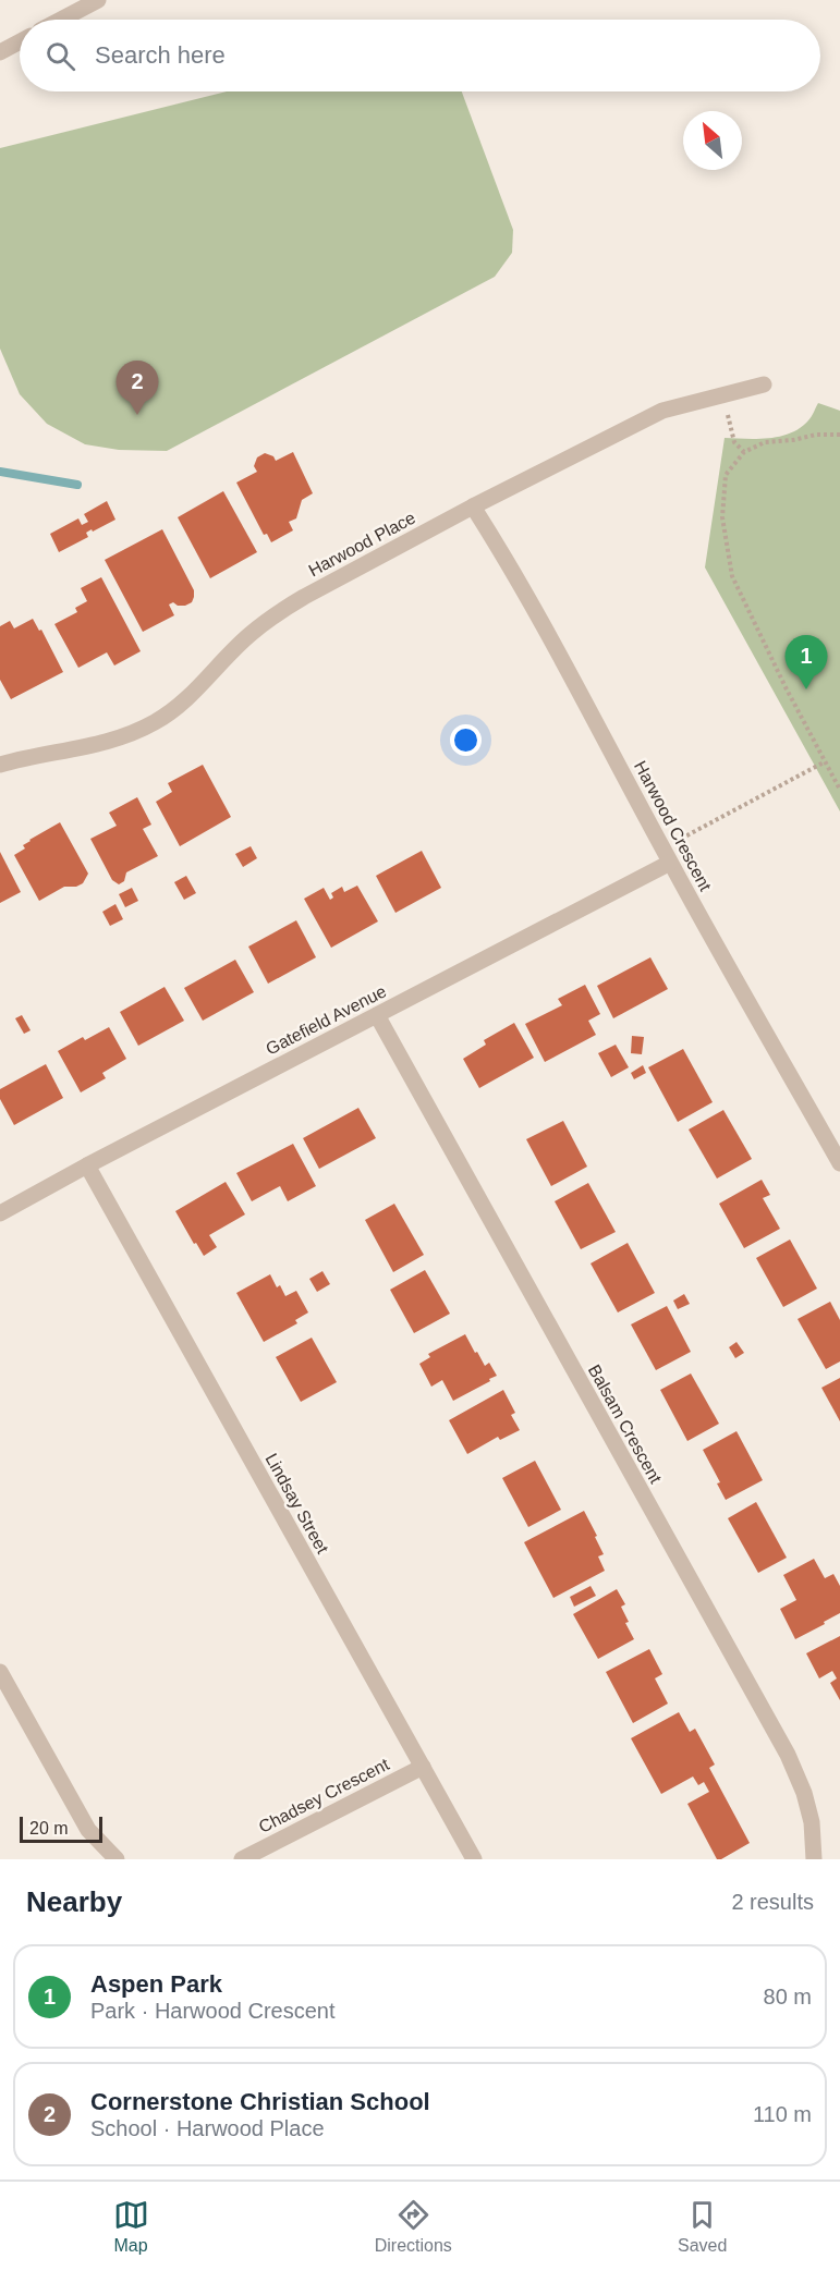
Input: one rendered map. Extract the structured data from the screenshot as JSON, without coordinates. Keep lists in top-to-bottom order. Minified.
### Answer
{"streets":{"street":["Harwood Place","Harwood Crescent","Gatefield Avenue","Balsam Crescent","Lindsay Street","Chadsey Crescent"]},"crossings":[["Harwood Place","Harwood Crescent"],["Harwood Crescent","Gatefield Avenue"],["Gatefield Avenue","Balsam Crescent"],["Gatefield Avenue","Lindsay Street"],["Lindsay Street","Chadsey Crescent"]],"scale_bar":"20 m","north":"top left","page":{"search":"Search here","pins":["2","1"],"scale":"20 m","heading":["Nearby","2 results"],"list":[{"mark":"1","name":"Aspen Park","note":"Park · Harwood Crescent","value":"80 m"},{"mark":"2","name":"Cornerstone Christian School","note":"School · Harwood Place","value":"110 m"}],"nav":["Map","Directions","Saved"]}}
